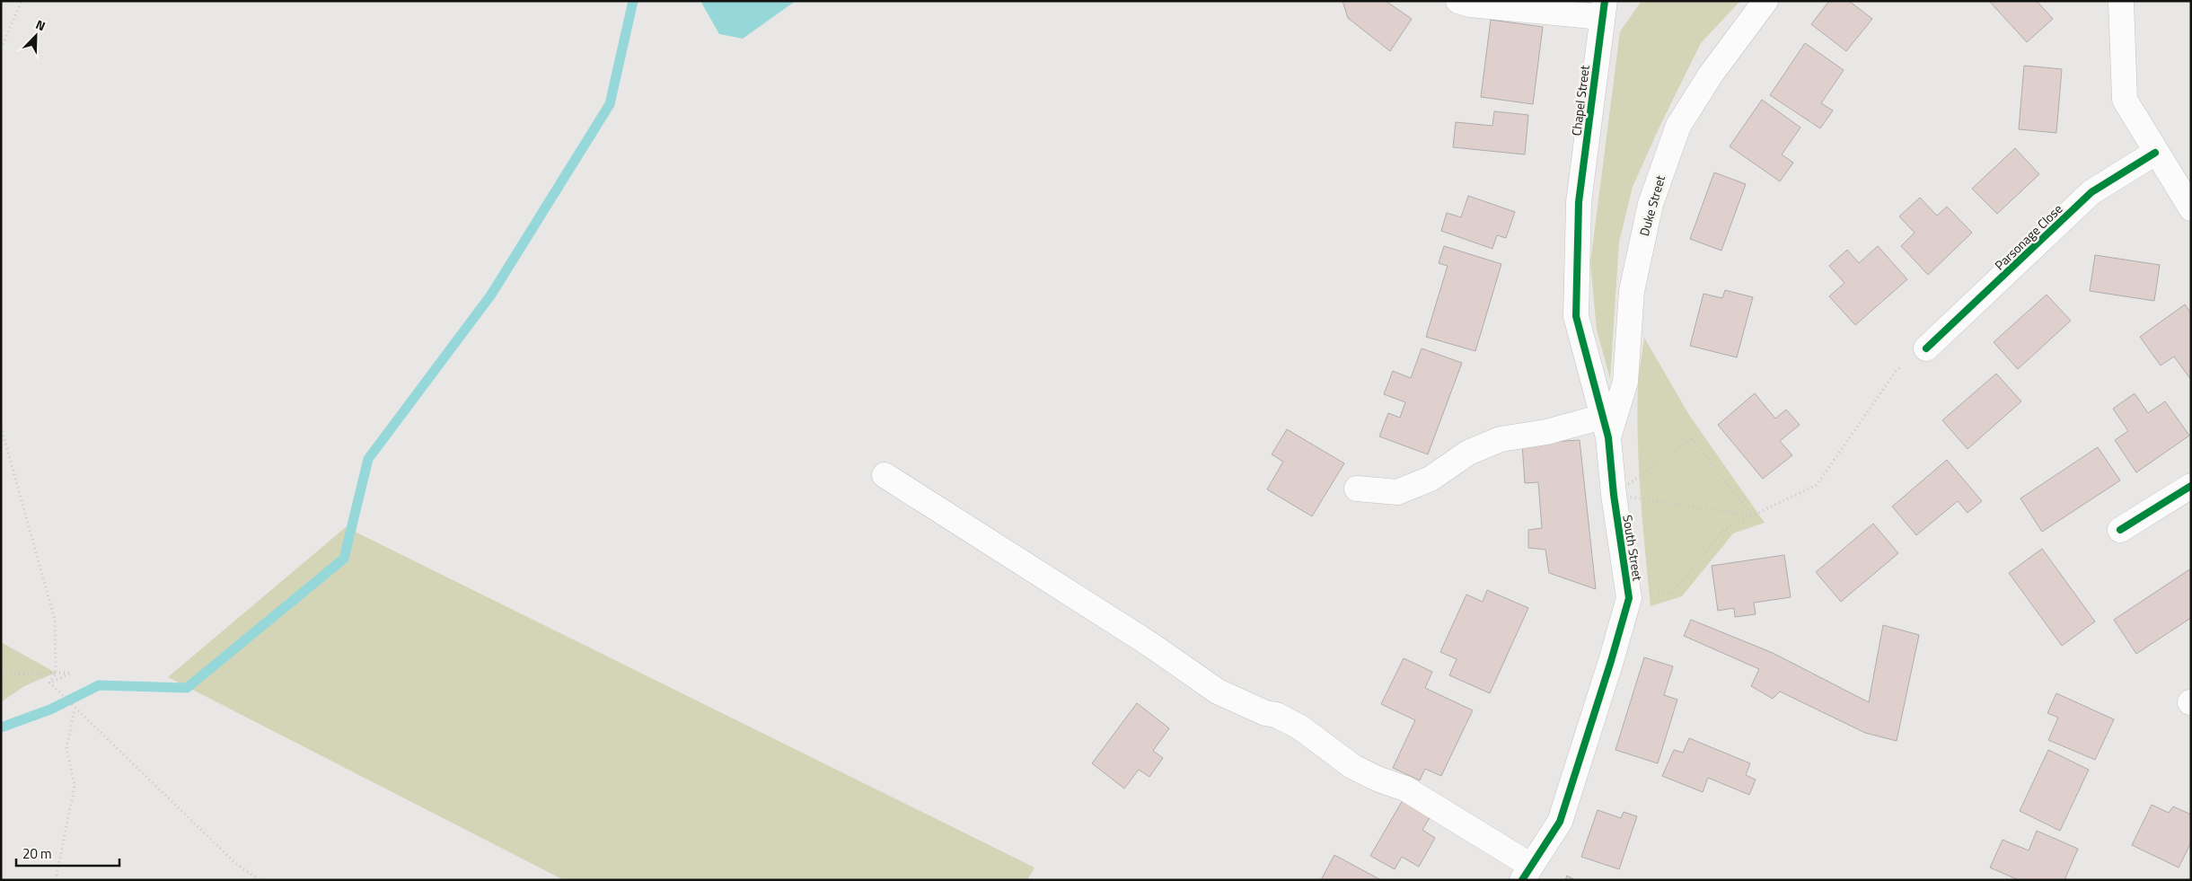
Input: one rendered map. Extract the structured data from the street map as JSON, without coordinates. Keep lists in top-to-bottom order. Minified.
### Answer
{"streets":{"street":["Chapel Street","Duke Street","Parsonage Close","South Street"]},"crossings":[["Chapel Street","South Street"],["Duke Street","South Street"]],"scale_bar":"20 m","north":"top right"}
